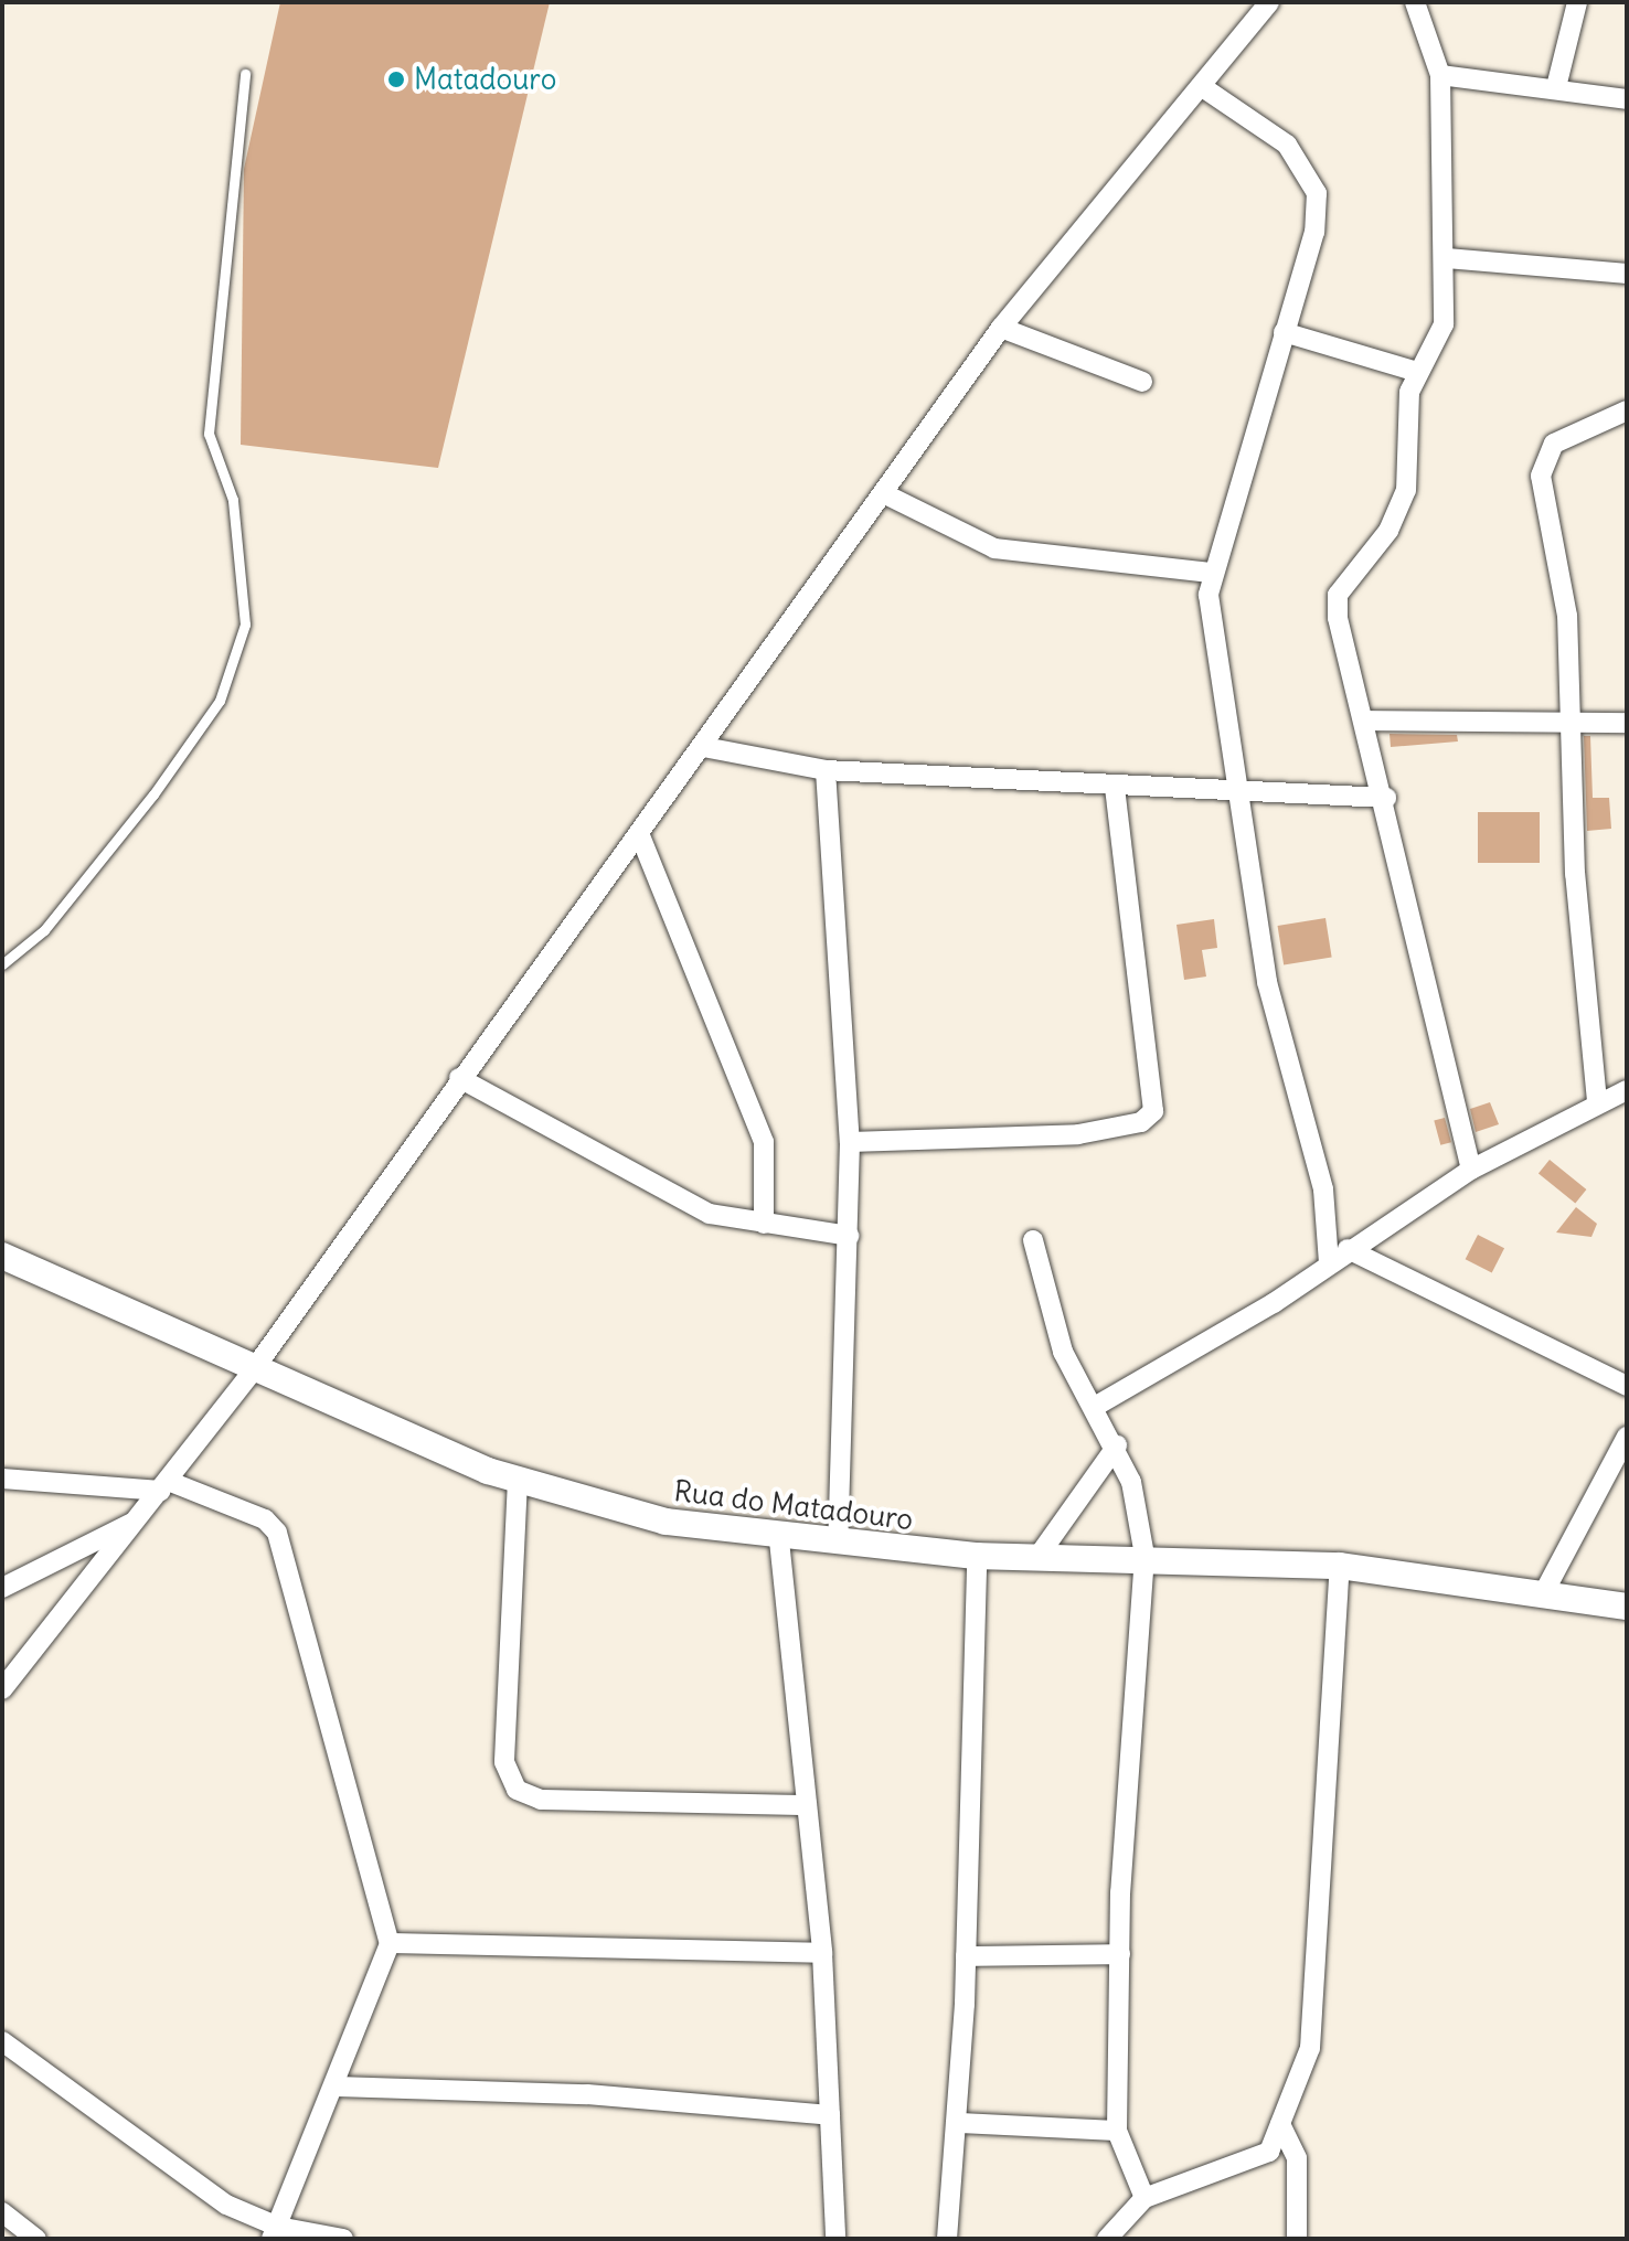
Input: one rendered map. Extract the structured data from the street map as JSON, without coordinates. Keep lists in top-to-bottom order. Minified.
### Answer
{"streets":{"street":["Rua do Matadouro"]},"places":["Matadouro"]}
